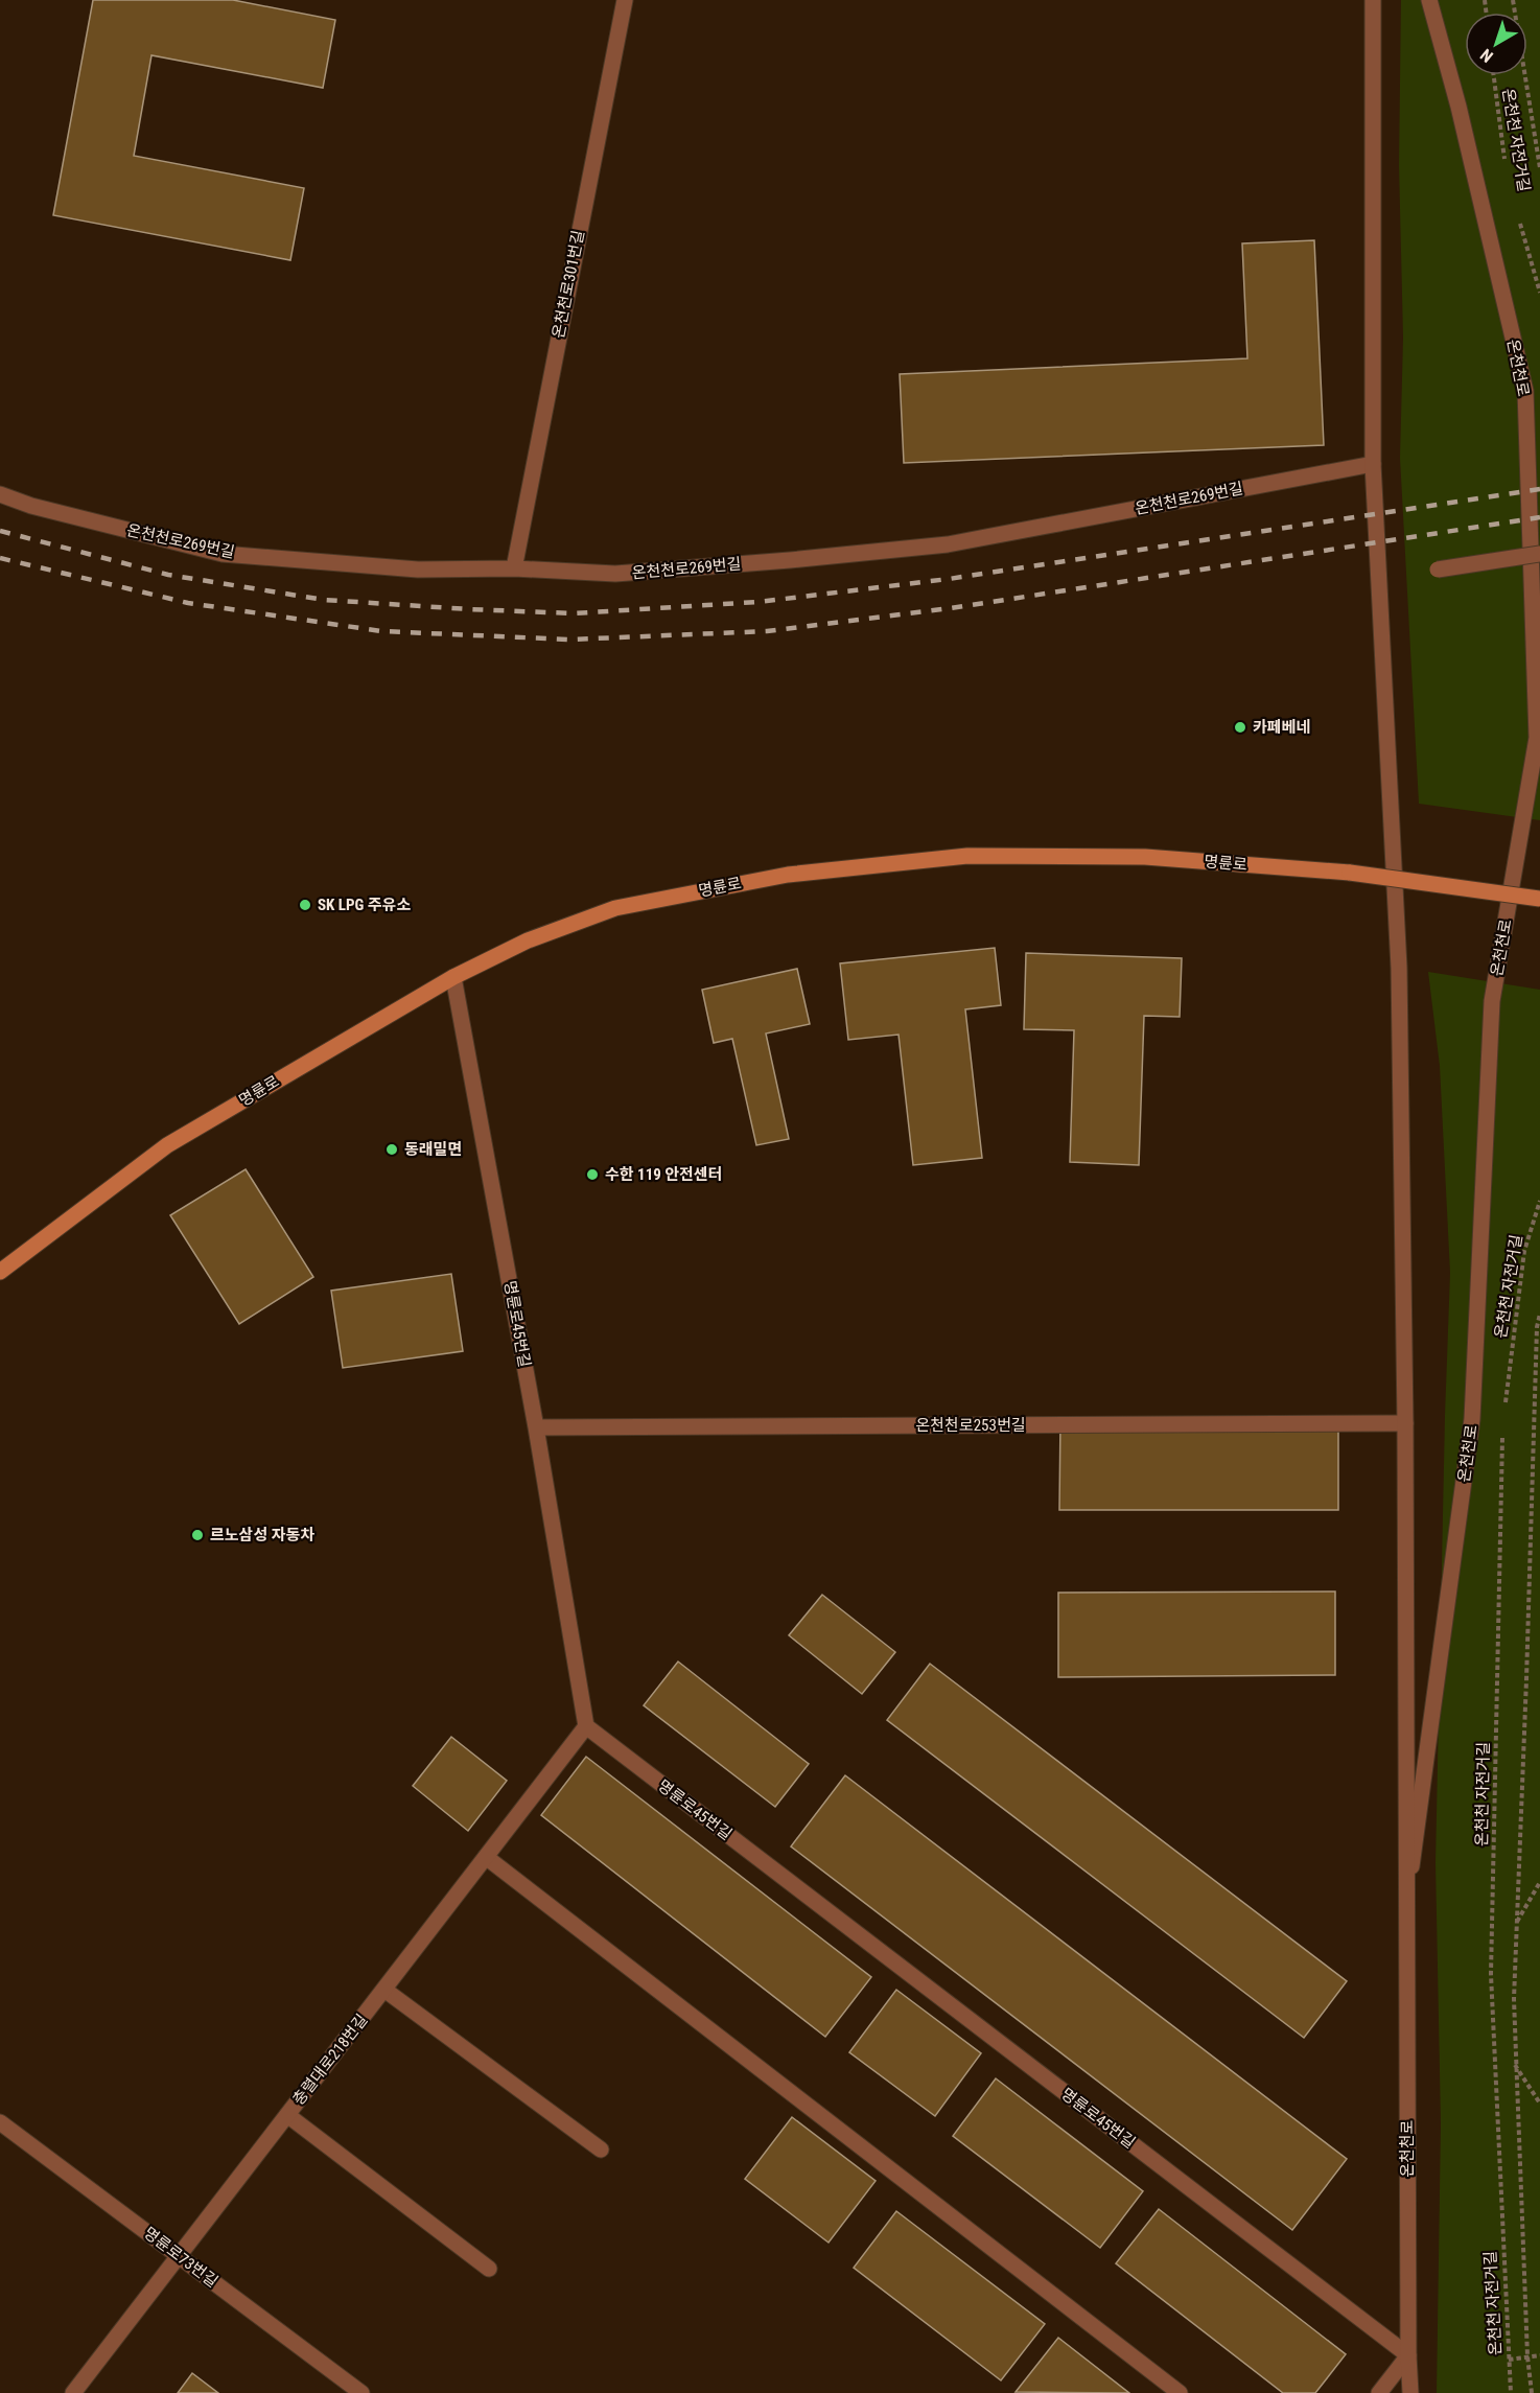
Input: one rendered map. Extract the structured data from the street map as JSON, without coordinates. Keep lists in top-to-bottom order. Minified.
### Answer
{"streets":{"main road":["명륜로"],"street":["온천천로301번길","온천천로","온천천로269번길","명륜로45번길","온천천로253번길","충렬대로218번길","명륜로73번길"],"path":["온천천 자전거길"]},"crossings":[["온천천로301번길","온천천로269번길"],["온천천로","온천천로269번길"],["온천천로","명륜로45번길"],["온천천로","온천천로253번길"],["명륜로","명륜로45번길"],["명륜로45번길","온천천로253번길"],["명륜로45번길","충렬대로218번길"],["충렬대로218번길","명륜로73번길"]],"places":["카페베네","SK LPG 주유소","동래밀면","수한 119 안전센터","르노삼성 자동차"],"north":"bottom left"}
